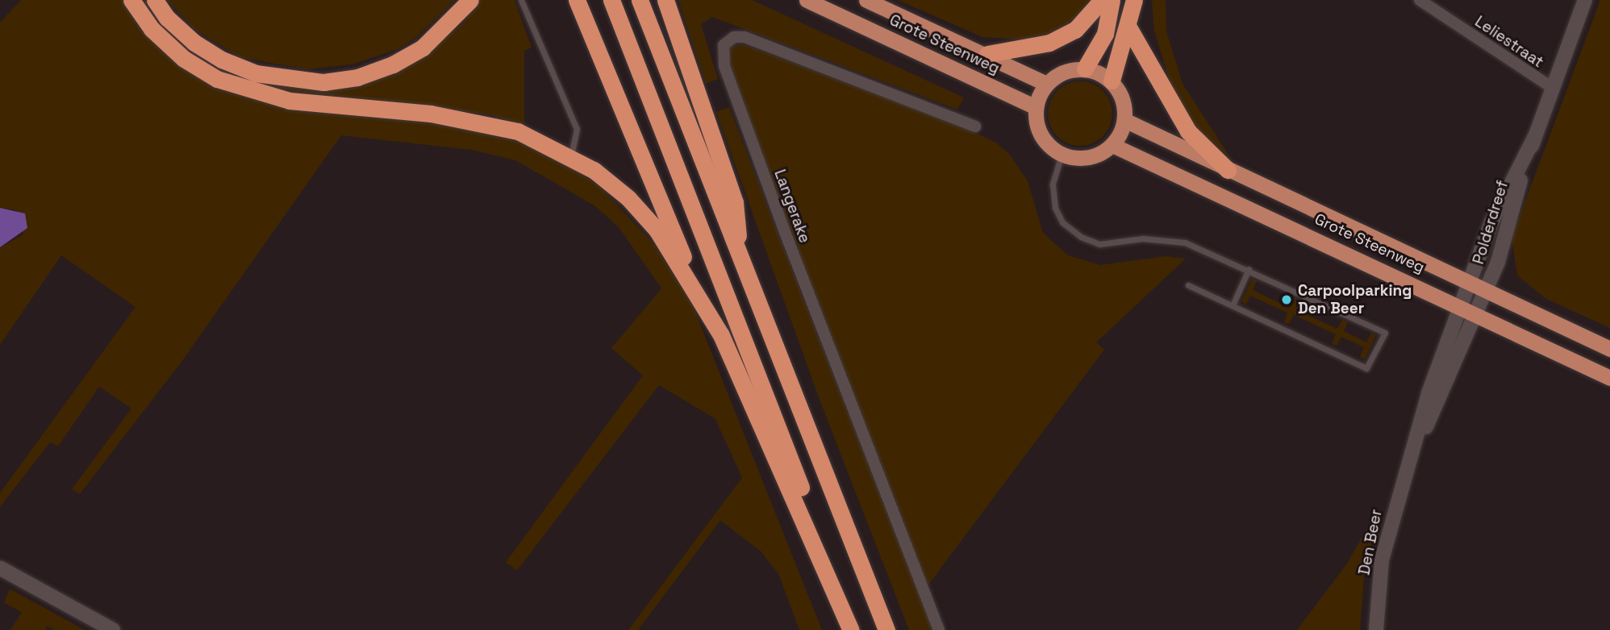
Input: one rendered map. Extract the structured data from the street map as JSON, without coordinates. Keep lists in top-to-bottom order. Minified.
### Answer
{"streets":{"highway":["Grote Steenweg"],"street":["Leliestraat","Langerake","Polderdreef","Den Beer"]},"crossings":[["Leliestraat","Polderdreef"],["Grote Steenweg","Polderdreef"],["Grote Steenweg","Den Beer"],["Polderdreef","Den Beer"]],"places":["Carpoolparking Den Beer"]}
